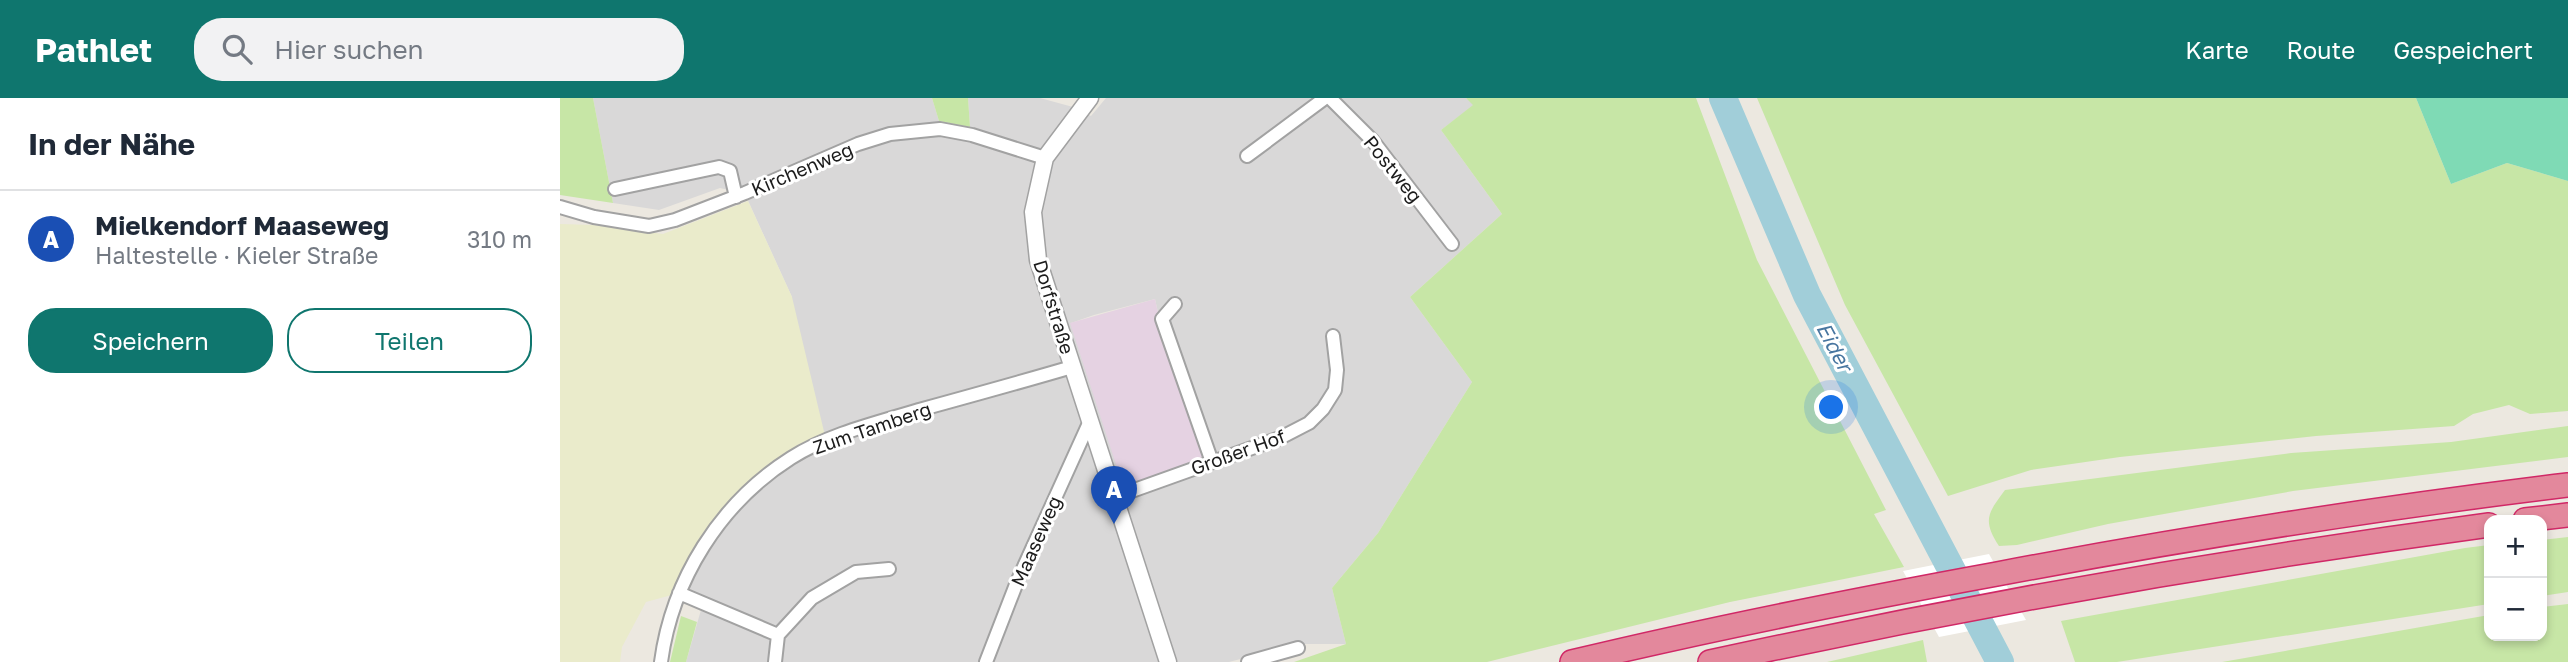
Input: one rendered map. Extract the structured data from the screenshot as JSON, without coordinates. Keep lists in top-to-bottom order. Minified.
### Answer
{"streets":{"street":["Kirchenweg","Postweg","Dorfstraße","Zum Tamberg","Großer Hof","Maaseweg"]},"crossings":[["Kirchenweg","Dorfstraße"],["Dorfstraße","Zum Tamberg"],["Dorfstraße","Großer Hof"],["Dorfstraße","Maaseweg"]],"water":["Eider"],"page":{"header":"Pathlet","search":"Hier suchen","nav":["Karte","Route","Gespeichert"],"heading":"In der Nähe","list":[{"mark":"A","name":"Mielkendorf Maaseweg","note":"Haltestelle · Kieler Straße","value":"310 m"}],"buttons":["Speichern","Teilen"],"pins":"A","map_buttons":["+","−"]}}
